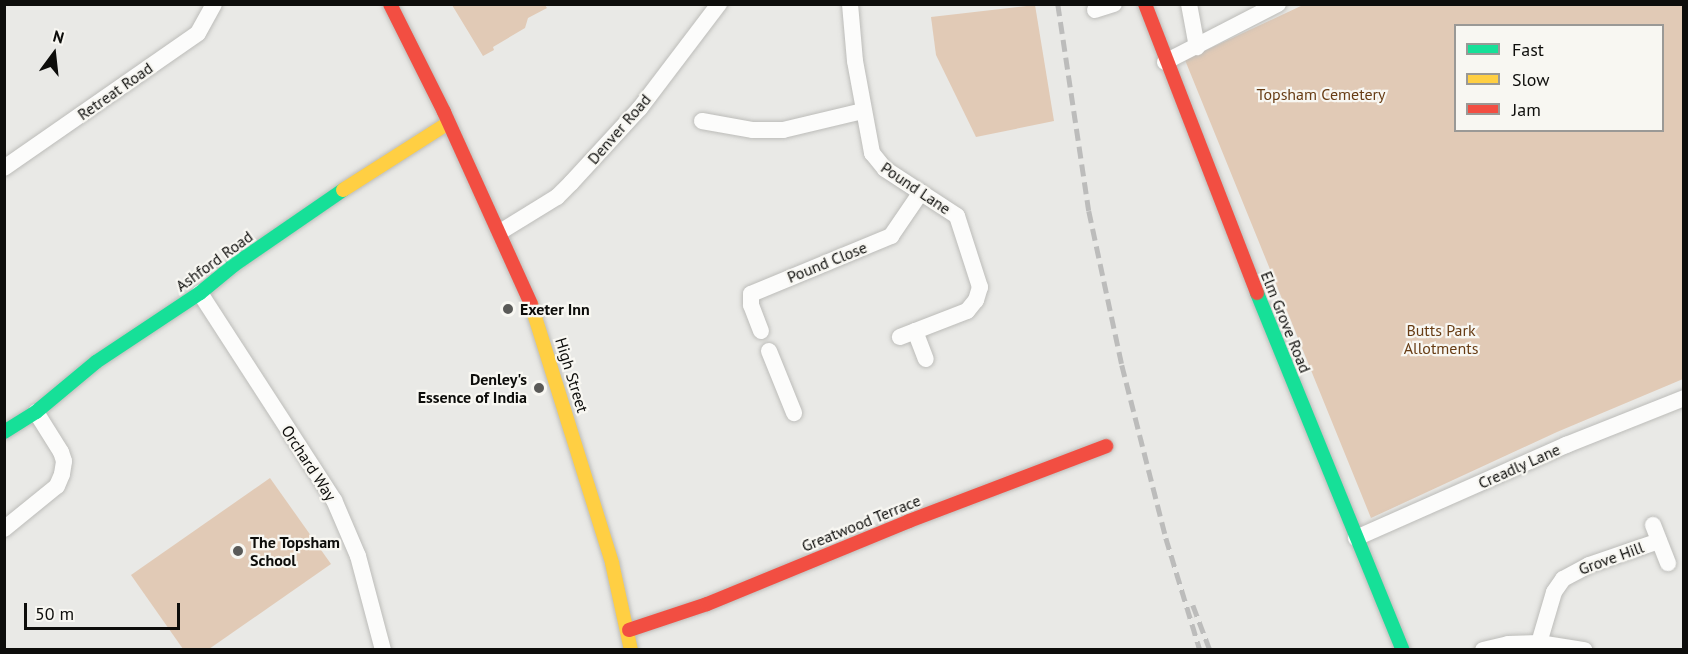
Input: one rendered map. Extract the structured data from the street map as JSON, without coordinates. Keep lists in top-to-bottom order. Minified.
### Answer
{"streets":{"street":["Retreat Road","Denver Road","Pound Lane","Ashford Road","Pound Close","Elm Grove Road","High Street","Orchard Way","Creadly Lane","Greatwood Terrace","Grove Hill"]},"crossings":[["Denver Road","High Street"],["Pound Lane","Pound Close"],["Ashford Road","High Street"],["Ashford Road","Orchard Way"],["Elm Grove Road","Creadly Lane"],["High Street","Greatwood Terrace"]],"parks":["Topsham Cemetery","Butts Park Allotments"],"places":["Exeter Inn","Denley's Essence of India","The Topsham School"],"legend":["Fast","Slow","Jam"],"scale_bar":"50 m","north":"top"}
